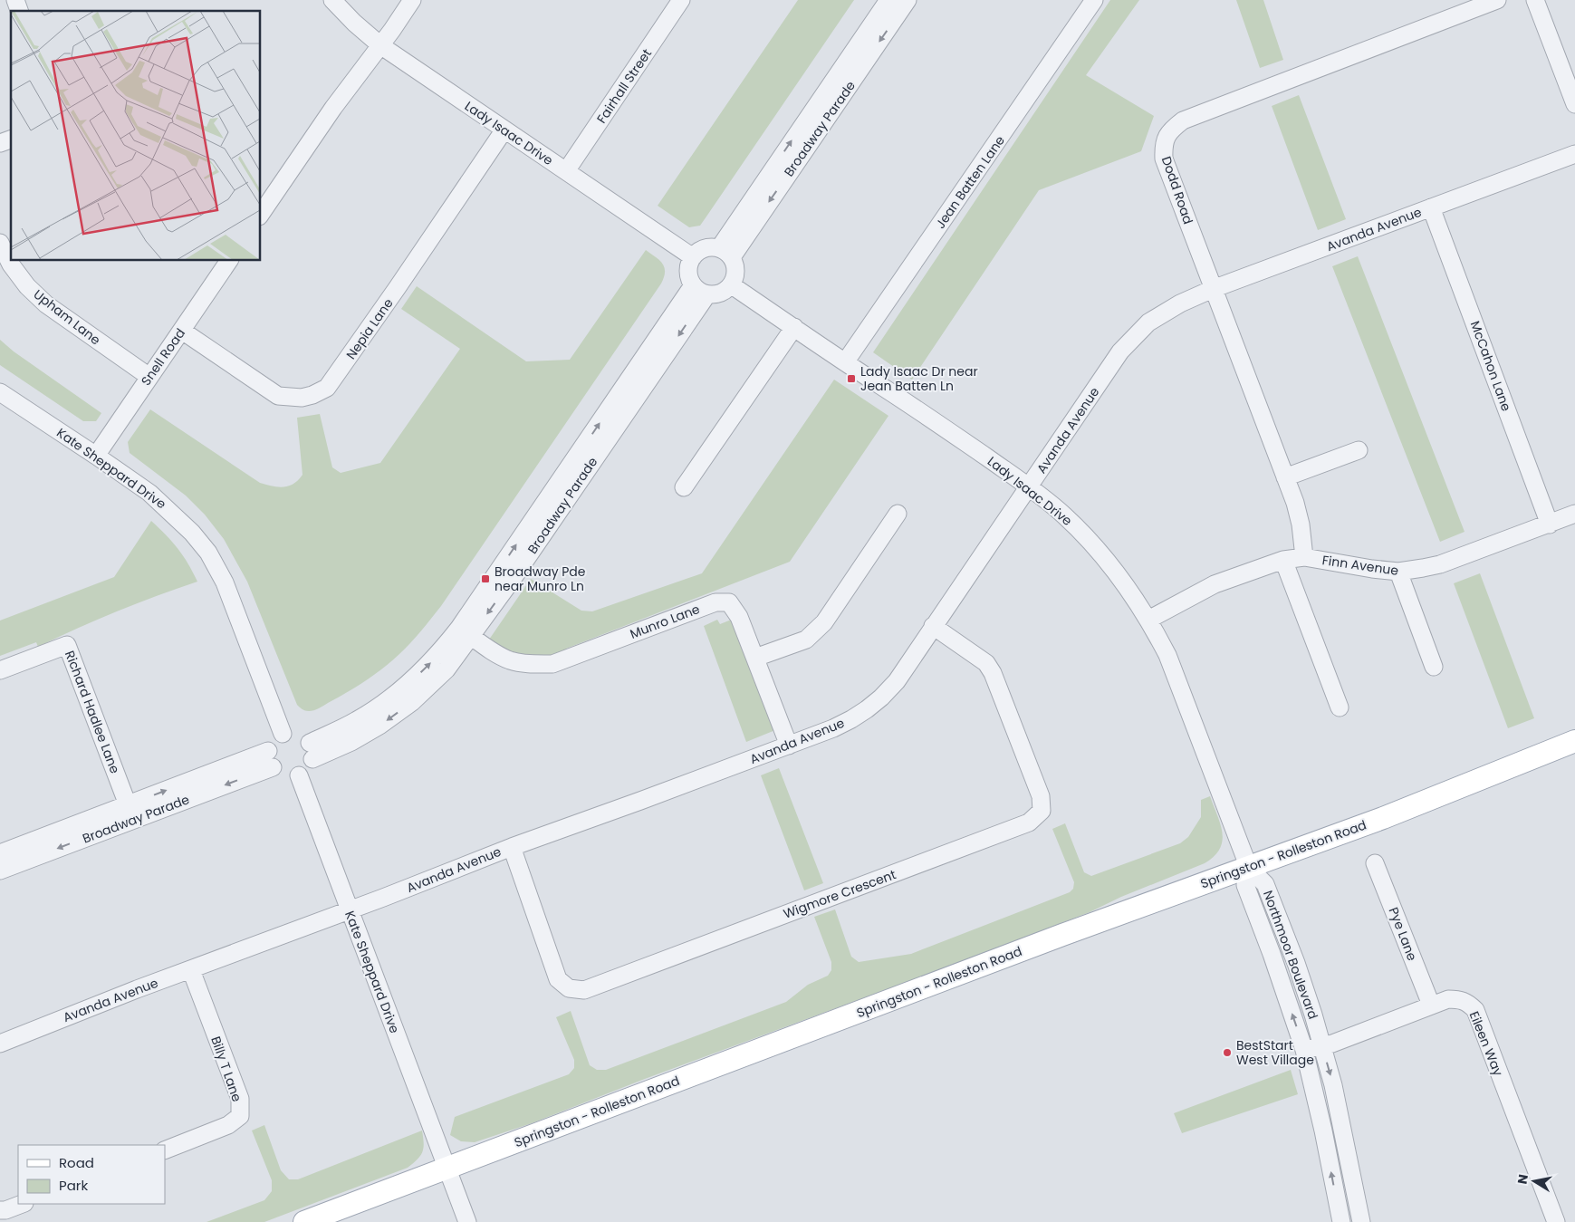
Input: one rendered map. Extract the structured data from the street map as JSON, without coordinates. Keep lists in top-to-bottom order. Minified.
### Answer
{"streets":{"main road":["Springston - Rolleston Road"],"street":["Fairhall Street","Broadway Parade","Lady Isaac Drive","Jean Batten Lane","Dodd Road","Avanda Avenue","Upham Lane","Nepia Lane","Snell Road","McCahon Lane","Kate Sheppard Drive","Finn Avenue","Munro Lane","Richard Hadlee Lane","Wigmore Crescent","Pye Lane","Northmoor Boulevard","Eileen Way","Billy T Lane"]},"crossings":[["Fairhall Street","Lady Isaac Drive"],["Broadway Parade","Lady Isaac Drive"],["Broadway Parade","Kate Sheppard Drive"],["Broadway Parade","Munro Lane"],["Broadway Parade","Richard Hadlee Lane"],["Lady Isaac Drive","Jean Batten Lane"],["Lady Isaac Drive","Avanda Avenue"],["Lady Isaac Drive","Nepia Lane"],["Lady Isaac Drive","Finn Avenue"],["Lady Isaac Drive","Springston - Rolleston Road"],["Lady Isaac Drive","Northmoor Boulevard"],["Dodd Road","Avanda Avenue"],["Dodd Road","Finn Avenue"],["Avanda Avenue","McCahon Lane"],["Avanda Avenue","Kate Sheppard Drive"],["Avanda Avenue","Munro Lane"],["Avanda Avenue","Wigmore Crescent"],["Avanda Avenue","Billy T Lane"],["Upham Lane","Snell Road"],["Nepia Lane","Snell Road"],["Snell Road","Kate Sheppard Drive"],["McCahon Lane","Finn Avenue"],["Kate Sheppard Drive","Springston - Rolleston Road"],["Springston - Rolleston Road","Northmoor Boulevard"],["Pye Lane","Eileen Way"],["Northmoor Boulevard","Eileen Way"]],"places":{"transit":["Lady Isaac Dr near Jean Batten Ln","Broadway Pde near Munro Ln"],"other":["BestStart West Village"]},"legend":["Road","Park"],"north":"left"}
